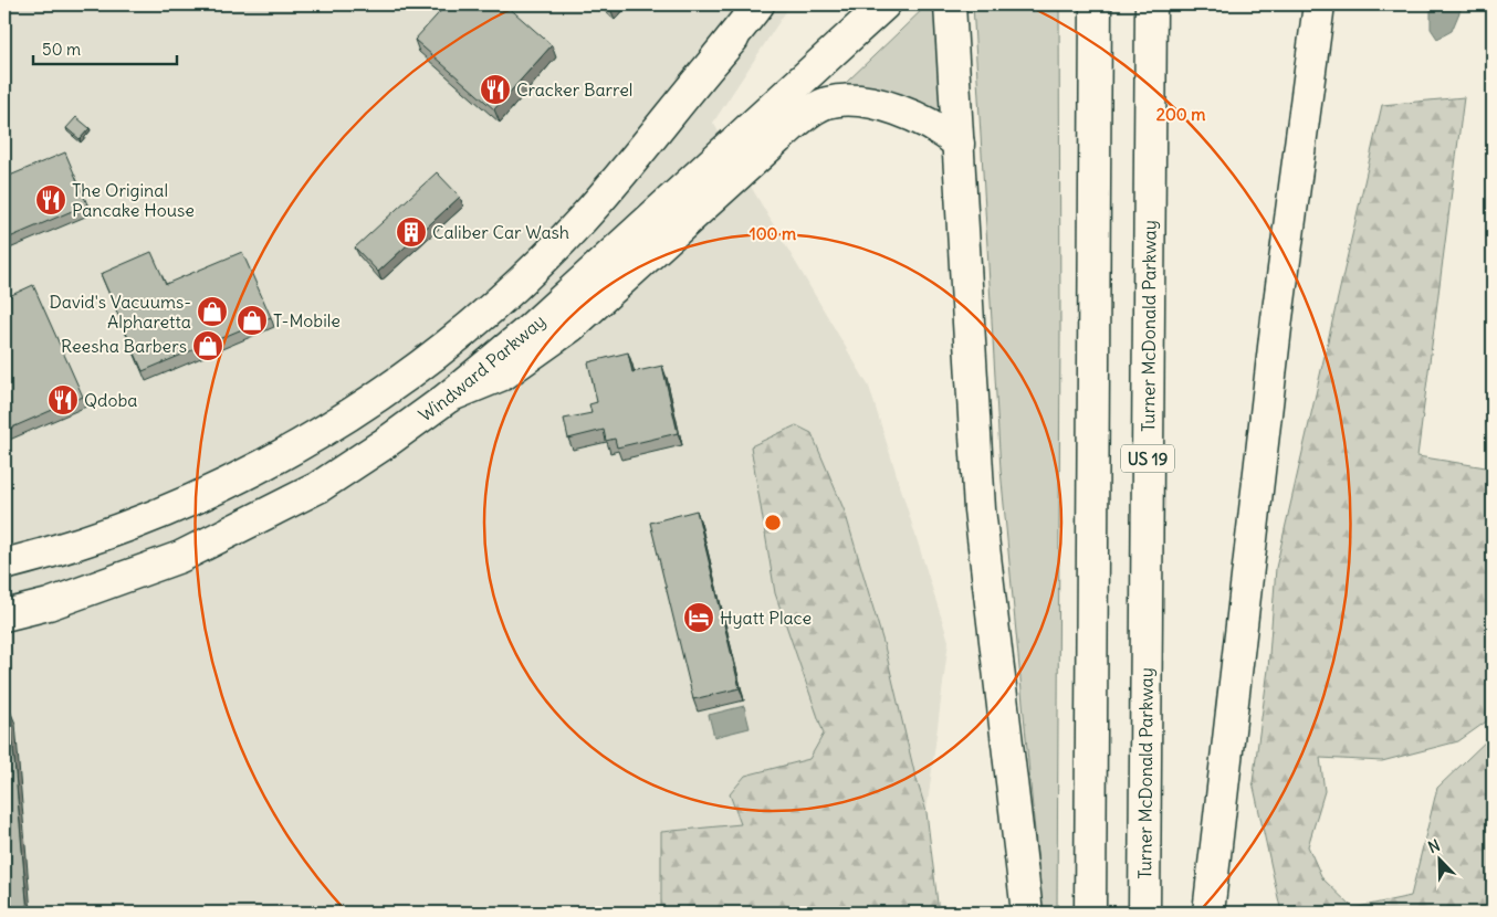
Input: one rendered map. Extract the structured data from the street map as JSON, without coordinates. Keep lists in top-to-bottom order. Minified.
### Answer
{"streets":{"main road":["Turner McDonald Parkway","Windward Parkway","US 19"]},"places":{"restaurant":["Cracker Barrel","The Original Pancake House","Qdoba"],"building":["Caliber Car Wash"],"shop":["David's Vacuums- Alpharetta","T-Mobile","Reesha Barbers"],"hotel":["Hyatt Place"]},"scale_bar":"50 m","north":"top left","rings":["200 m","100 m"]}
